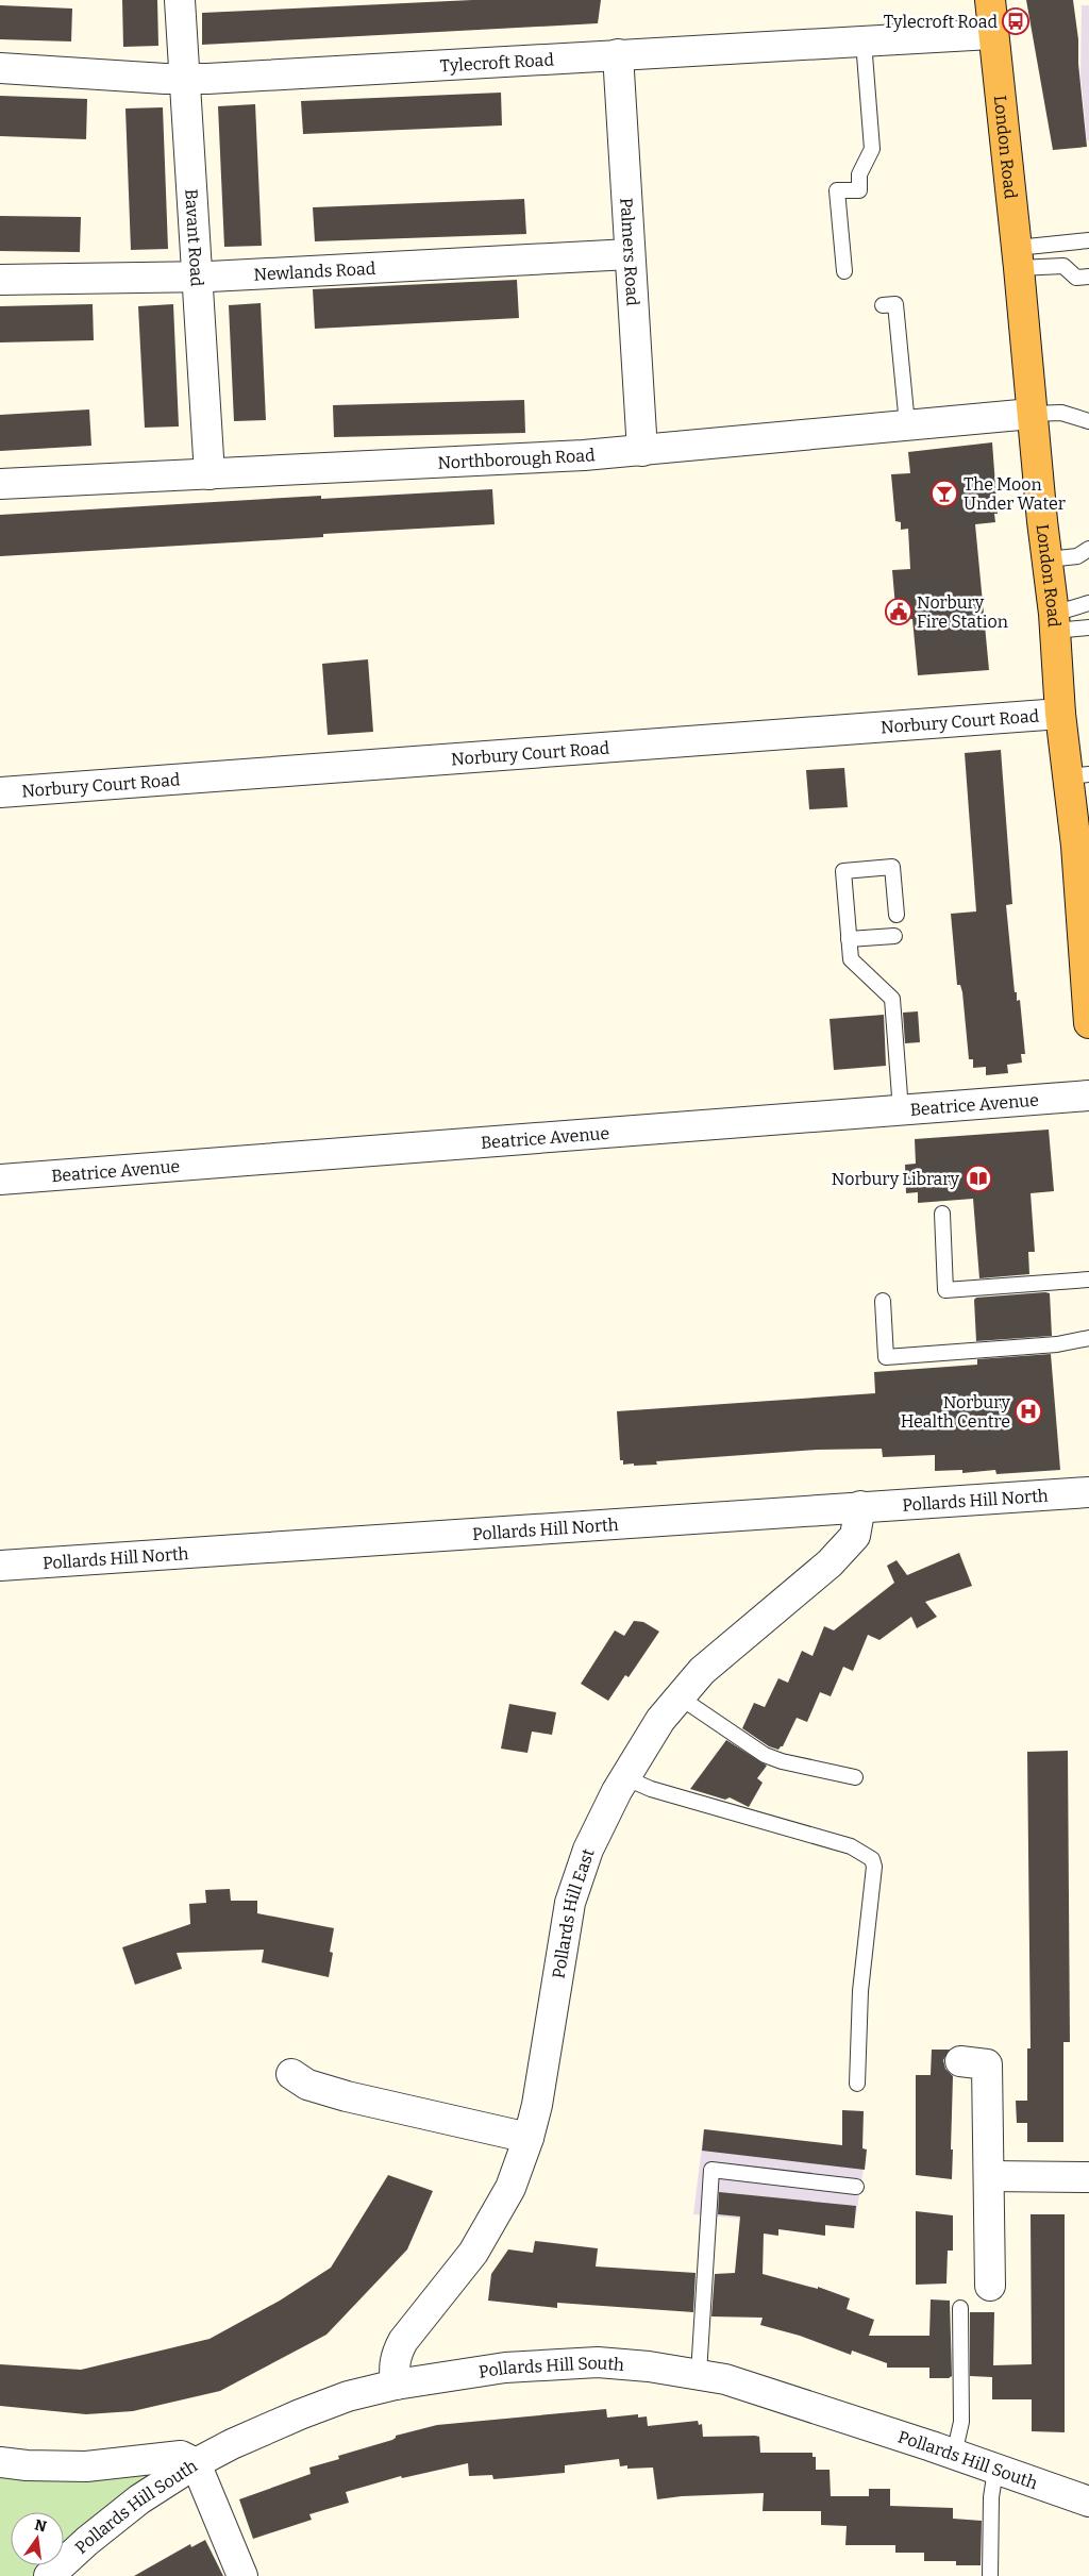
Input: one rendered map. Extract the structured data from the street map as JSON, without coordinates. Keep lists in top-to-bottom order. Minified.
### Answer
{"streets":{"highway":["London Road"],"street":["Tylecroft Road","Bavant Road","Palmers Road","Newlands Road","Northborough Road","Norbury Court Road","Beatrice Avenue","Pollards Hill North","Pollards Hill East","Pollards Hill South"]},"crossings":[["Tylecroft Road","London Road"],["Tylecroft Road","Bavant Road"],["Tylecroft Road","Palmers Road"],["London Road","Northborough Road"],["London Road","Norbury Court Road"],["Bavant Road","Newlands Road"],["Bavant Road","Northborough Road"],["Palmers Road","Newlands Road"],["Palmers Road","Northborough Road"],["Pollards Hill North","Pollards Hill East"],["Pollards Hill East","Pollards Hill South"]],"places":{"bus stop":["Tylecroft Road"],"bar":["The Moon Under Water"],"public building":["Norbury Fire Station"],"library":["Norbury Library"],"hospital":["Norbury Health Centre"]},"north":"top"}
